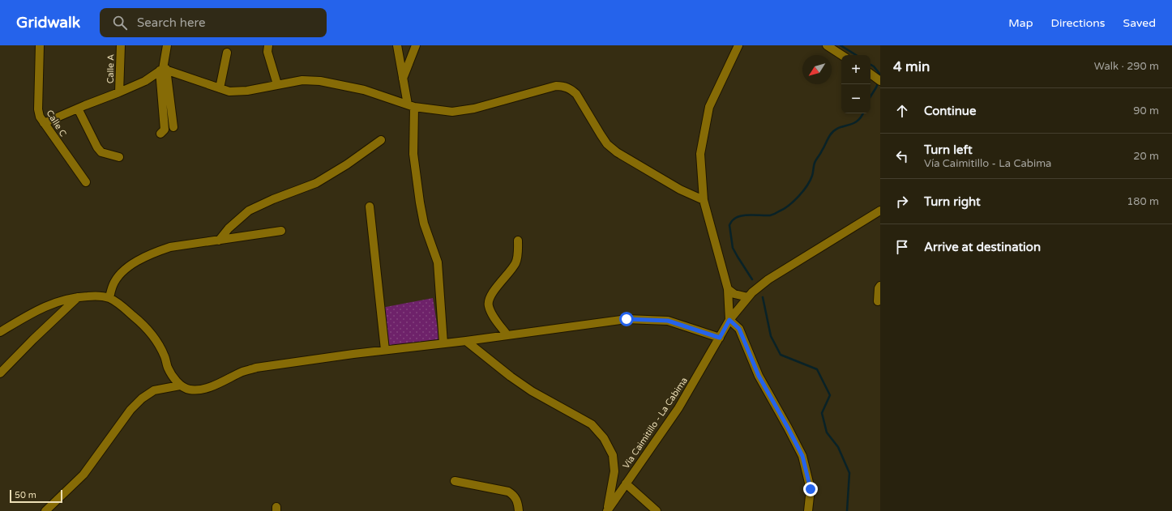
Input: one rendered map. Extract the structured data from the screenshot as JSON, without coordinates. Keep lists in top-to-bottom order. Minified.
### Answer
{"streets":{"street":["Calle A","Calle C","Vía Caimitillo - La Cabima"]},"scale_bar":"50 m","north":"bottom left","page":{"header":"Gridwalk","search":"Search here","nav":["Map","Directions","Saved"],"heading":["4 min","Walk · 290 m"],"map_buttons":["+","−"],"list":[["Continue","90 m"],["Turn left","Vía Caimitillo - La Cabima","20 m"],["Turn right","180 m"],"Arrive at destination"],"scale":"50 m"}}
